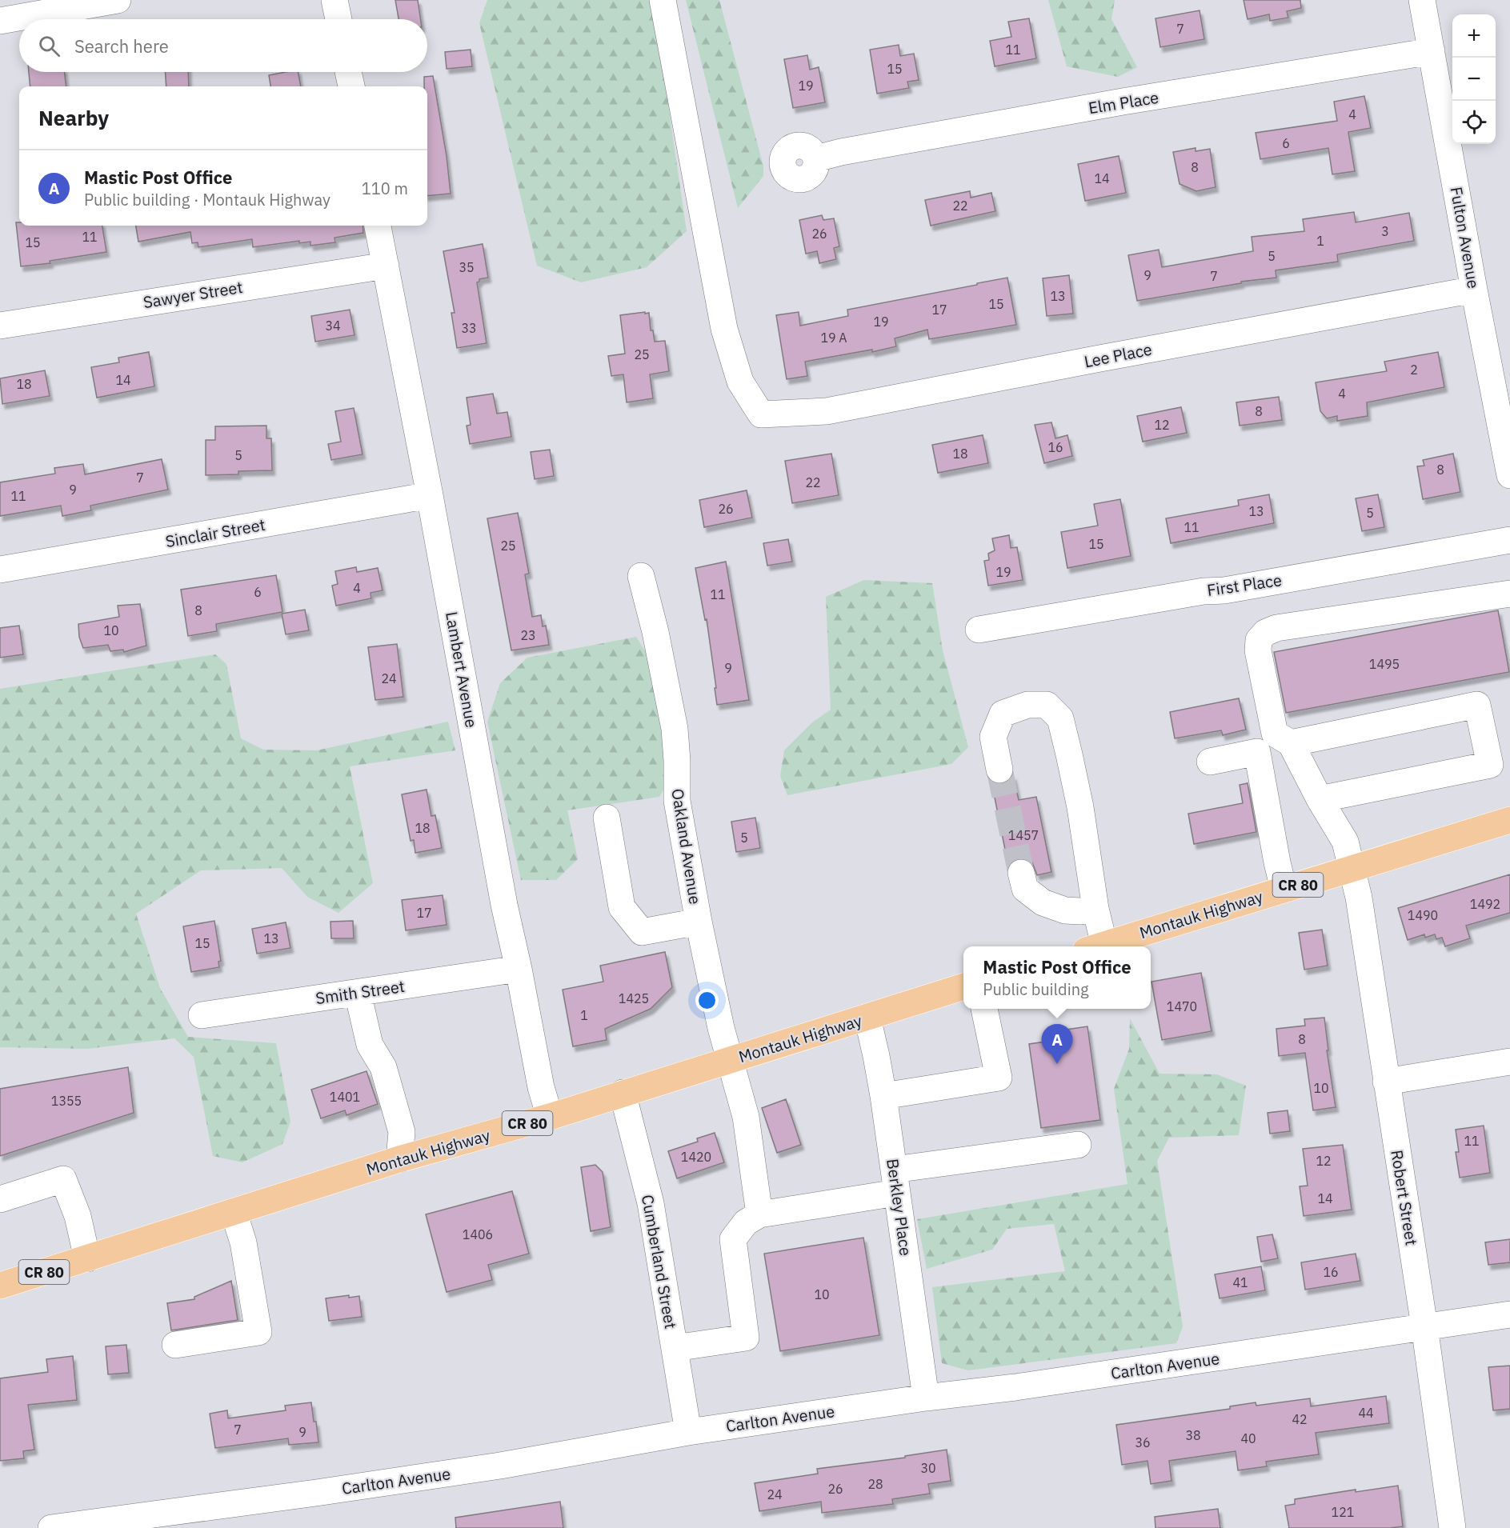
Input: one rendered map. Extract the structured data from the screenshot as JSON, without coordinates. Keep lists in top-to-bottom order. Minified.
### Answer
{"streets":{"main road":["CR 80","Montauk Highway"],"street":["Elm Place","Fulton Avenue","Sawyer Street","Lee Place","Sinclair Street","First Place","Lambert Avenue","Oakland Avenue","Smith Street","Robert Street","Berkley Place","Cumberland Street","Carlton Avenue"]},"crossings":[["Elm Place","Fulton Avenue"],["Fulton Avenue","Lee Place"],["Sawyer Street","Lambert Avenue"],["Sinclair Street","Lambert Avenue"],["Lambert Avenue","Montauk Highway"],["Lambert Avenue","Smith Street"],["Oakland Avenue","Montauk Highway"],["Montauk Highway","Robert Street"],["Montauk Highway","Berkley Place"],["Montauk Highway","Cumberland Street"],["Robert Street","Carlton Avenue"],["Berkley Place","Carlton Avenue"],["Cumberland Street","Carlton Avenue"]],"house_numbers":["7","11","15","19","4","6","8","14","22","3","26","11","1","15","5","35","9","7","13","15","17","19","34","33","19 A","25","2","14","18","4","8","12","16","18","5","8","7","22","9","11","26","13","5","11","15","25","19","4","6","11","8","10","23","1495","9","24","18","1457","5","1492","17","1490","13","15","1425","1470","1","8","10","1401","1355","11","1420","12","14","1406","16","41","10","44","42","7","9","38","40","36","30","28","26","24","121"],"page":{"map_buttons":["+","−"],"search":"Search here","heading":"Nearby","list":[{"mark":"A","name":"Mastic Post Office","note":"Public building · Montauk Highway","value":"110 m"}],"popup":["Mastic Post Office","Public building"],"pins":"A"}}
